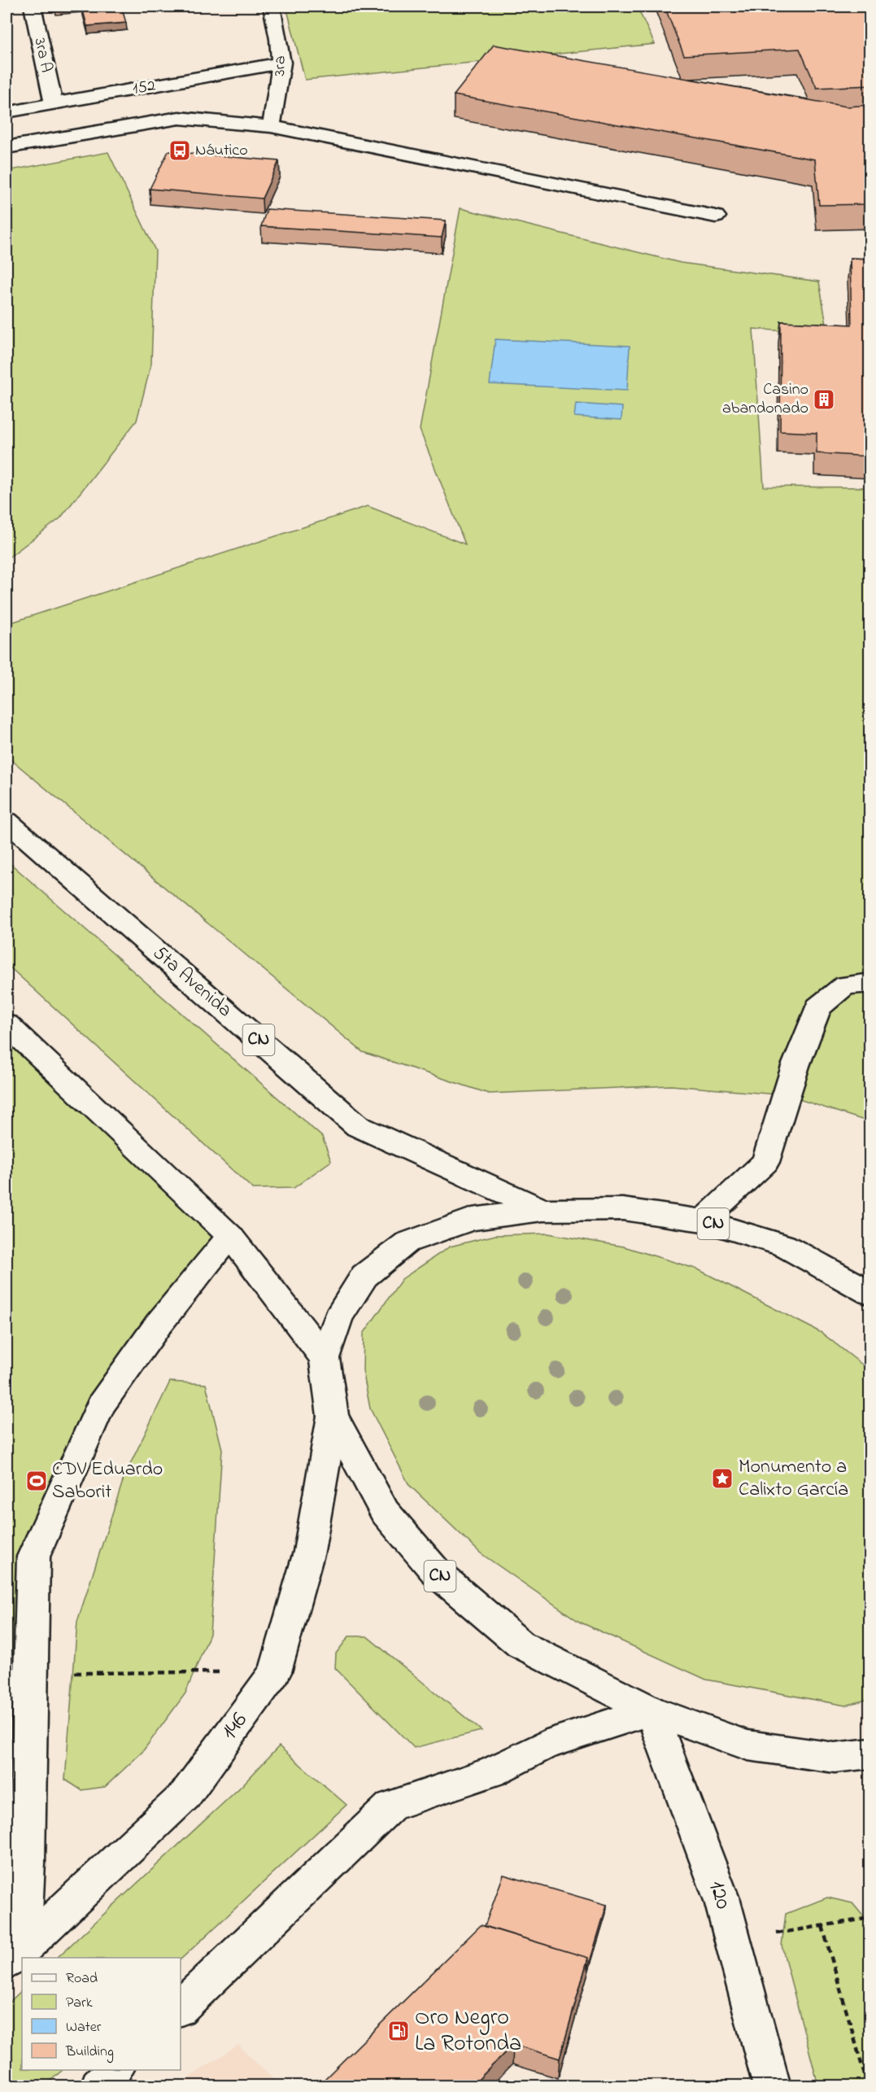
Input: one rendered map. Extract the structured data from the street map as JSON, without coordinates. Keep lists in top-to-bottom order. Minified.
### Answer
{"streets":{"main road":["3ra A","3ra","152","5ta Avenida","CN","146","120"]},"crossings":[["3ra A","152"],["3ra","152"],["5ta Avenida","CN"],["CN","146"],["CN","120"]],"places":{"bus stop":["Náutico"],"building":["Casino abandonado"],"place":["Monumento a Calixto García"],"sports":["CDV Eduardo Saborit"],"fuel station":["Oro Negro La Rotonda"]},"legend":["Road","Park","Water","Building"]}
